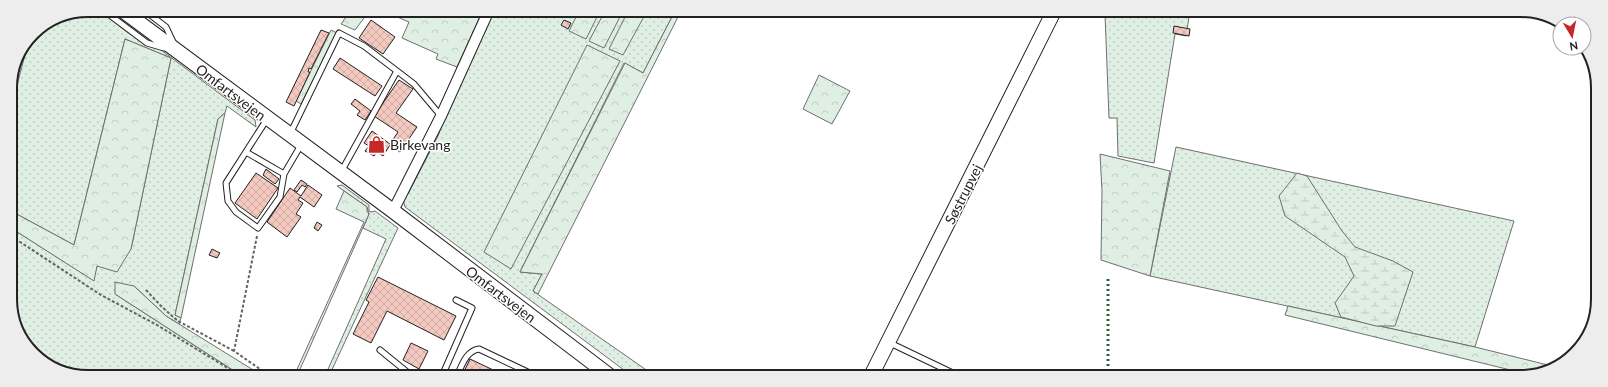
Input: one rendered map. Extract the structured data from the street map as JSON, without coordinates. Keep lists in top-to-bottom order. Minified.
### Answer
{"streets":{"main road":["Omfartsvejen","Søstrupvej"]},"places":{"shop":["Birkevang"]},"north":"bottom"}
